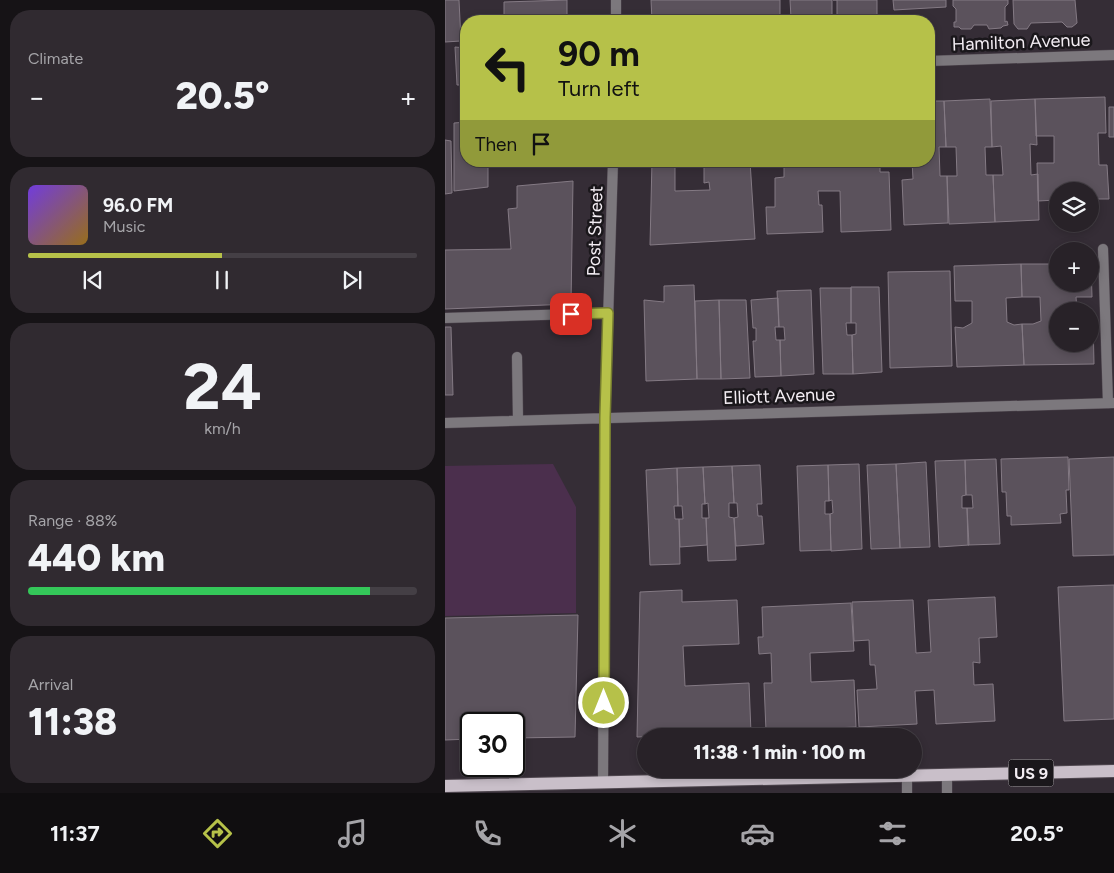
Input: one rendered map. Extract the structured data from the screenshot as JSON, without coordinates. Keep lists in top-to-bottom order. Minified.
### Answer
{"streets":{"main road":["US 9"],"street":["Hamilton Avenue","Post Street","Elliott Avenue"]},"crossings":[["Post Street","Elliott Avenue"],["Post Street","US 9"]],"page":{"tile":["Climate",["24","km/h"],["Range · 88%","440 km"],["Arrival","11:38"]],"turn":["90 m","Turn left"],"heat":["−","20.5°","+"],"then":"Then","map_buttons":["+","−"],"song":["96.0 FM","Music"],"limit":"30","trip":"11:38 · 1 min · 100 m","tabs":["11:37","20.5°"]}}
